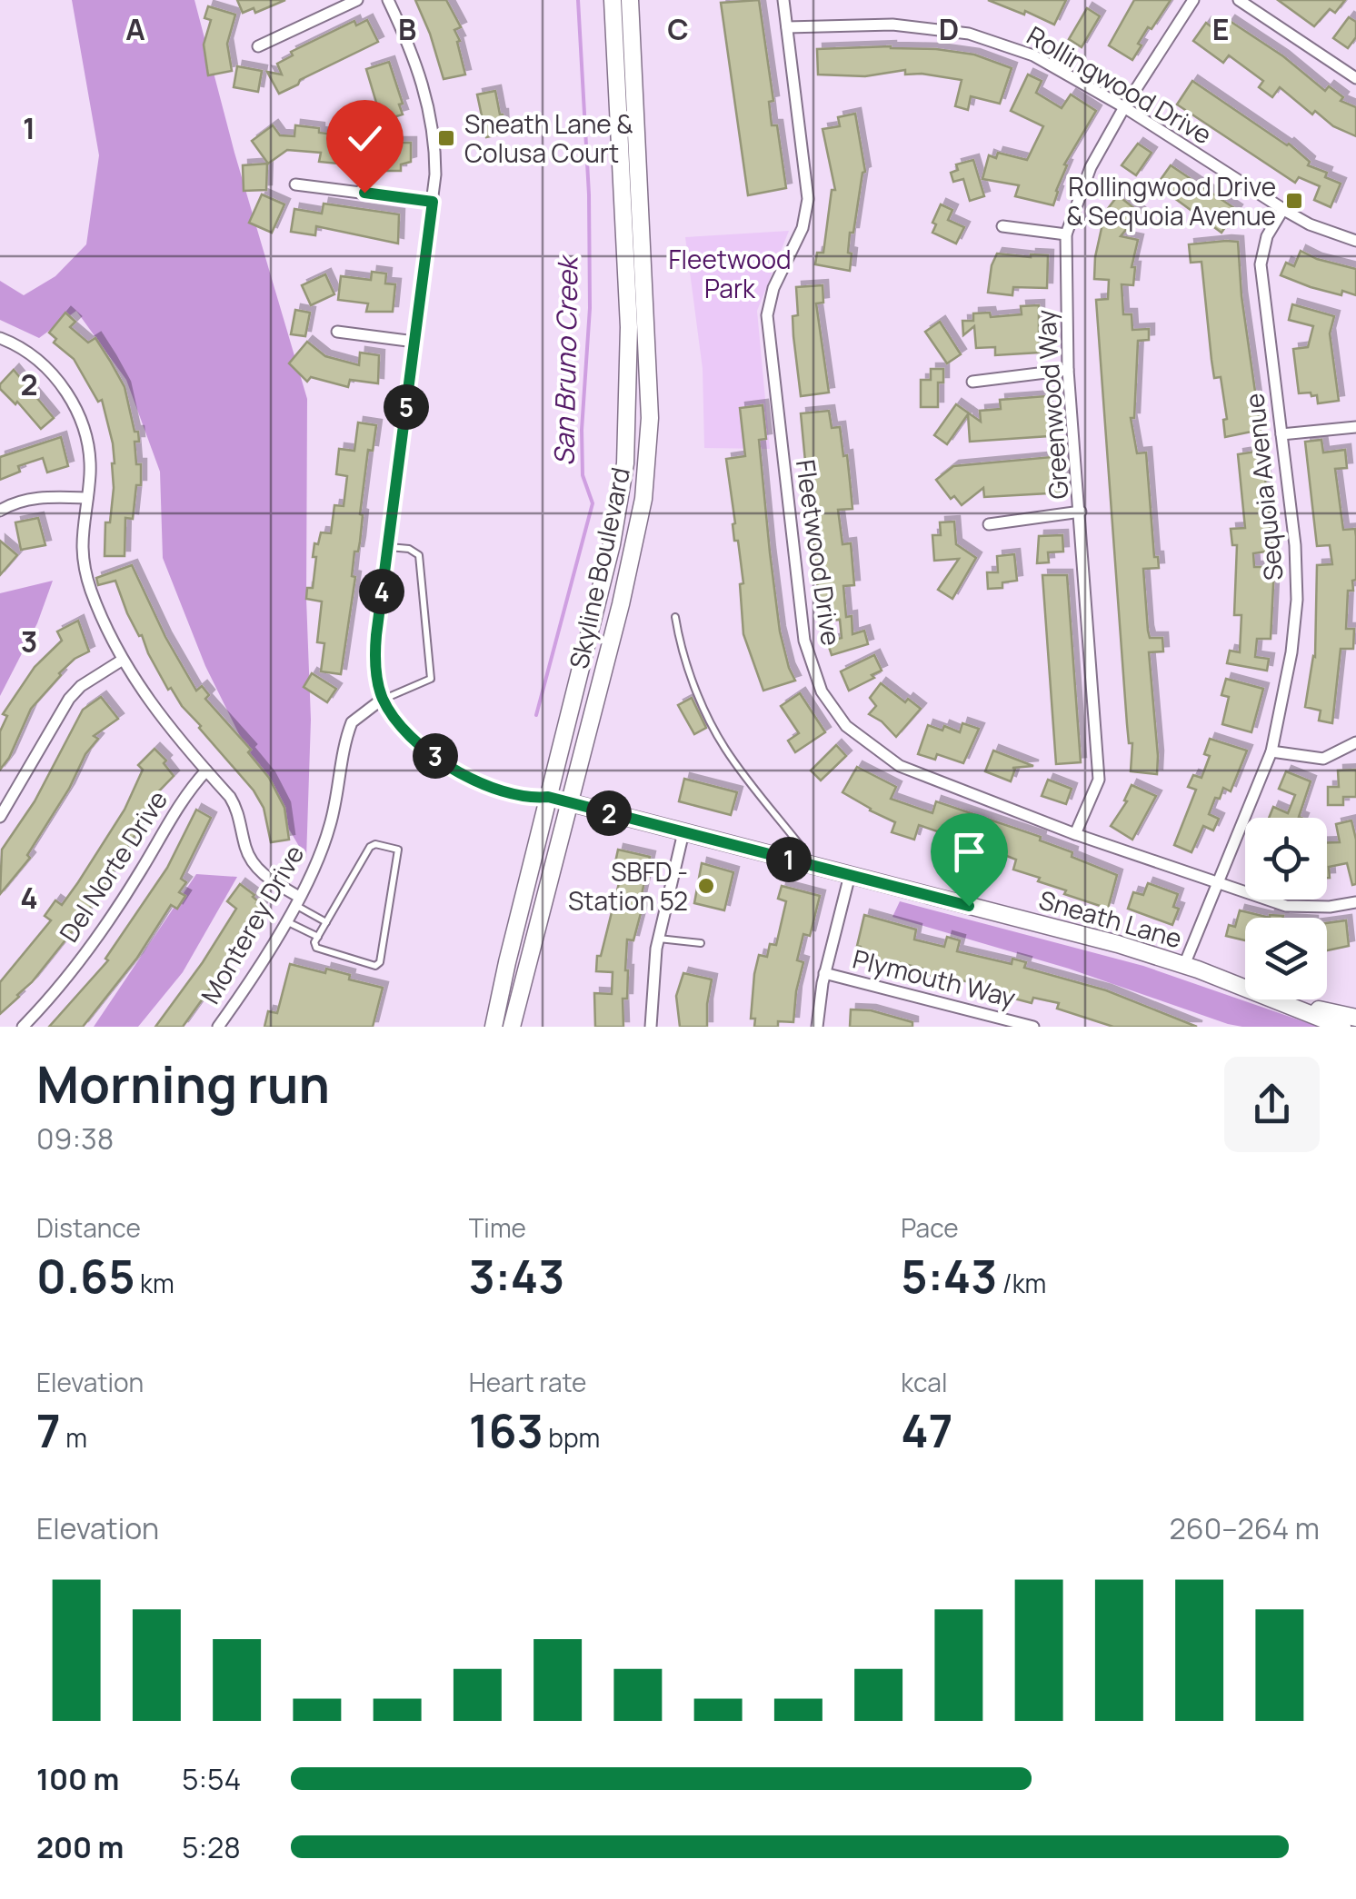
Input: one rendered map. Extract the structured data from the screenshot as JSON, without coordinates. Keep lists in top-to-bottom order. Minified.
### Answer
{"streets":{"main road":["Skyline Boulevard","Sneath Lane"],"street":["Rollingwood Drive","Greenwood Way","Sequoia Avenue","Fleetwood Drive","Del Norte Drive","Monterey Drive","Plymouth Way"]},"crossings":[["Rollingwood Drive","Greenwood Way"],["Rollingwood Drive","Sequoia Avenue"],["Rollingwood Drive","Fleetwood Drive"],["Greenwood Way","Fleetwood Drive"],["Sequoia Avenue","Fleetwood Drive"],["Sequoia Avenue","Sneath Lane"],["Skyline Boulevard","Sneath Lane"],["Sneath Lane","Monterey Drive"]],"water":["San Bruno Creek"],"parks":["Fleetwood Park"],"places":{"transit":["Sneath Lane & Colusa Court","Rollingwood Drive & Sequoia Avenue"],"other":["SBFD - Station 52"]},"page":{"pins":["5","4","3","2","1"],"heading":["Morning run","09:38"],"stats":[["Distance","0.65 km"],["Time","3:43"],["Pace","5:43 /km"],["Elevation","7 m"],["Heart rate","163 bpm"],["kcal","47"]],"chart":["Elevation","260–264 m"],"list":[{"name":"100 m","note":"5:54"},{"name":"200 m","note":"5:28"}]},"grid":{"columns":["A","B","C","D","E"],"rows":["1","2","3","4"]}}
